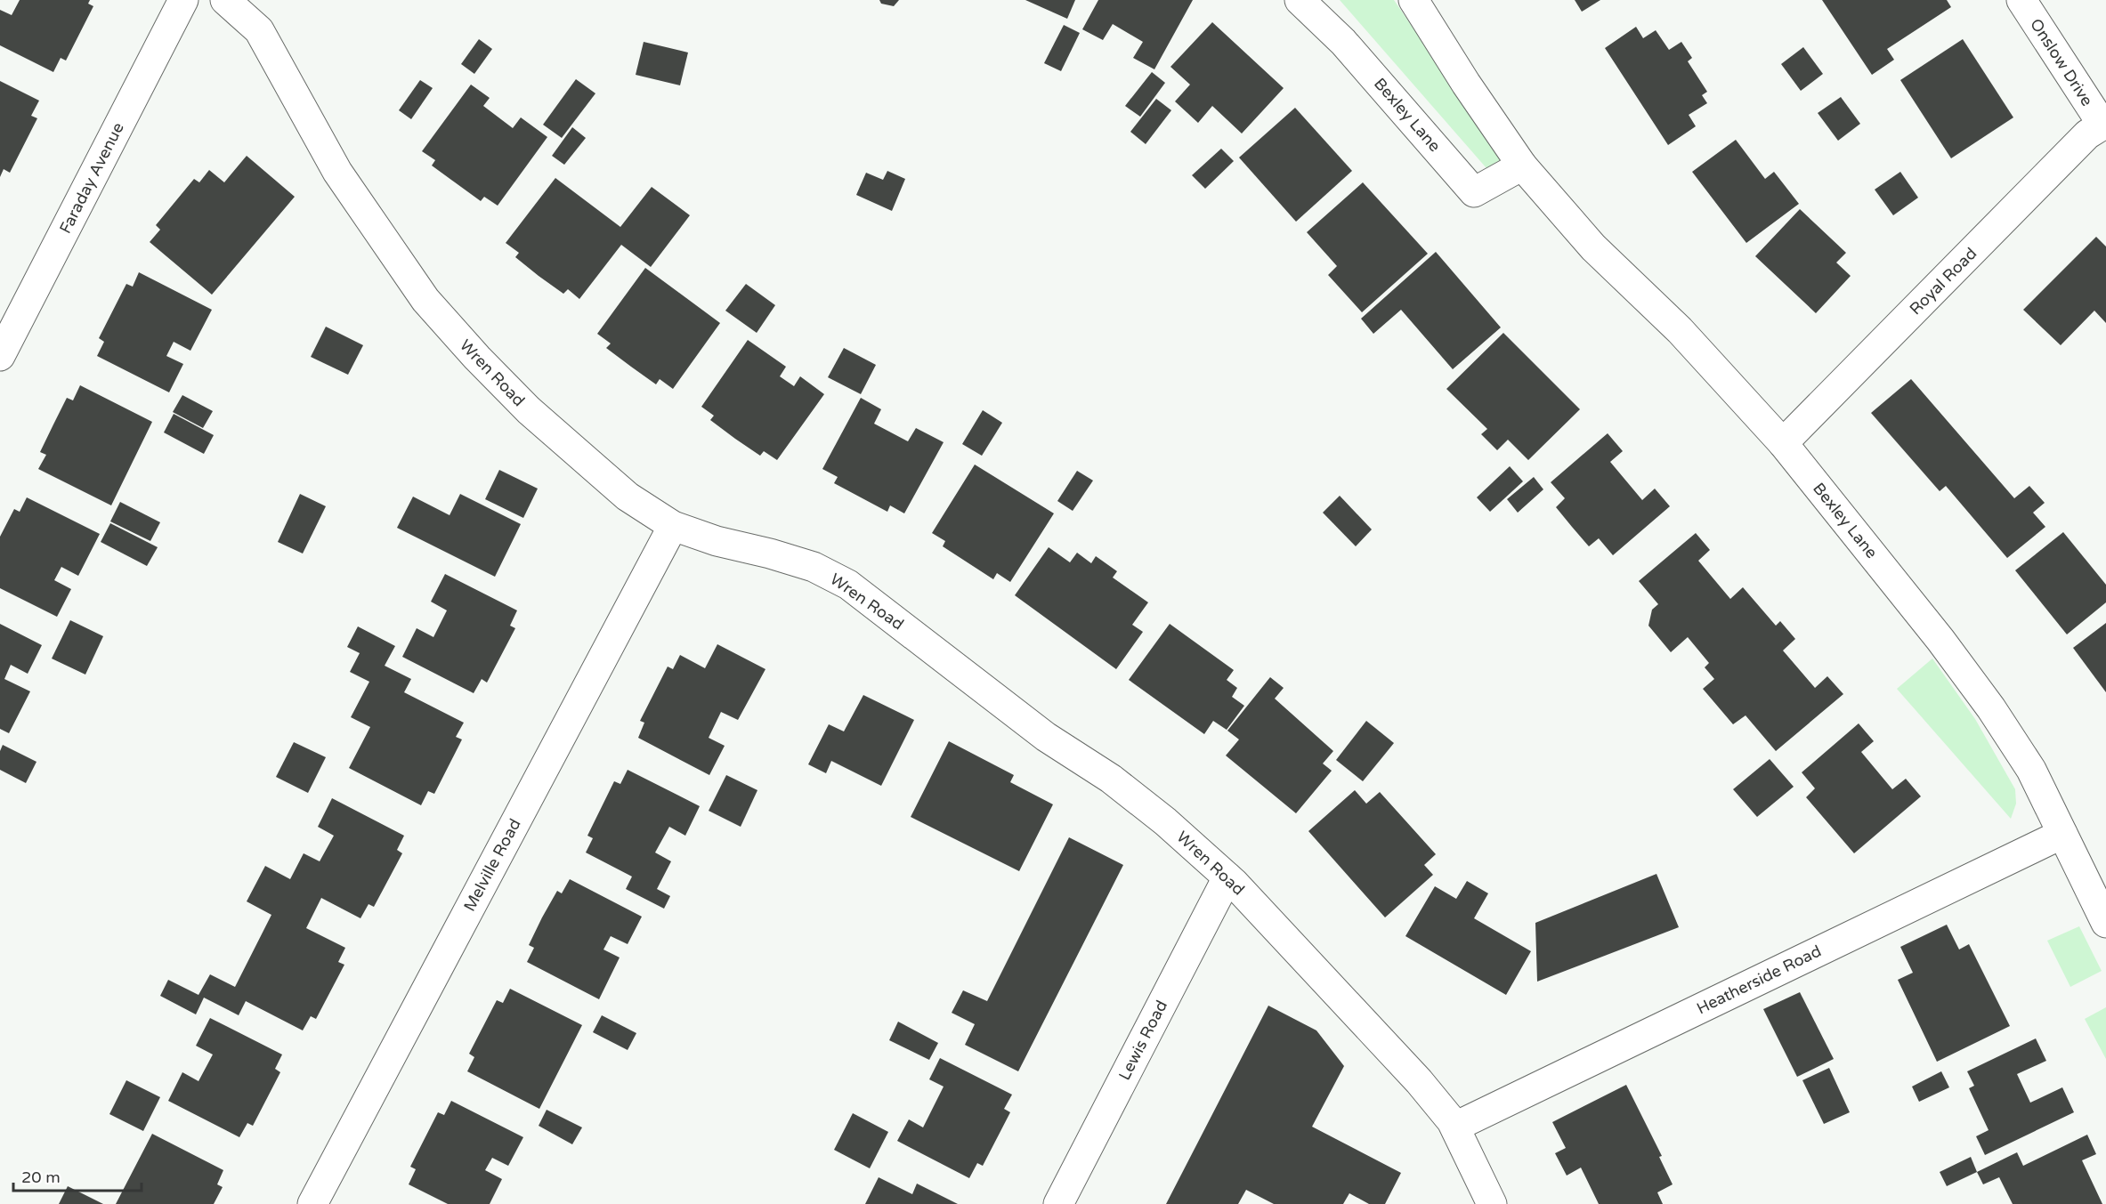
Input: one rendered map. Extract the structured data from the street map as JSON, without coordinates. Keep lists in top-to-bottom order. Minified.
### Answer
{"streets":{"street":["Onslow Drive","Bexley Lane","Faraday Avenue","Royal Road","Wren Road","Melville Road","Heatherside Road","Lewis Road"]},"crossings":[["Onslow Drive","Royal Road"],["Bexley Lane","Royal Road"],["Bexley Lane","Heatherside Road"],["Wren Road","Melville Road"],["Wren Road","Heatherside Road"],["Wren Road","Lewis Road"]],"scale_bar":"20 m"}
